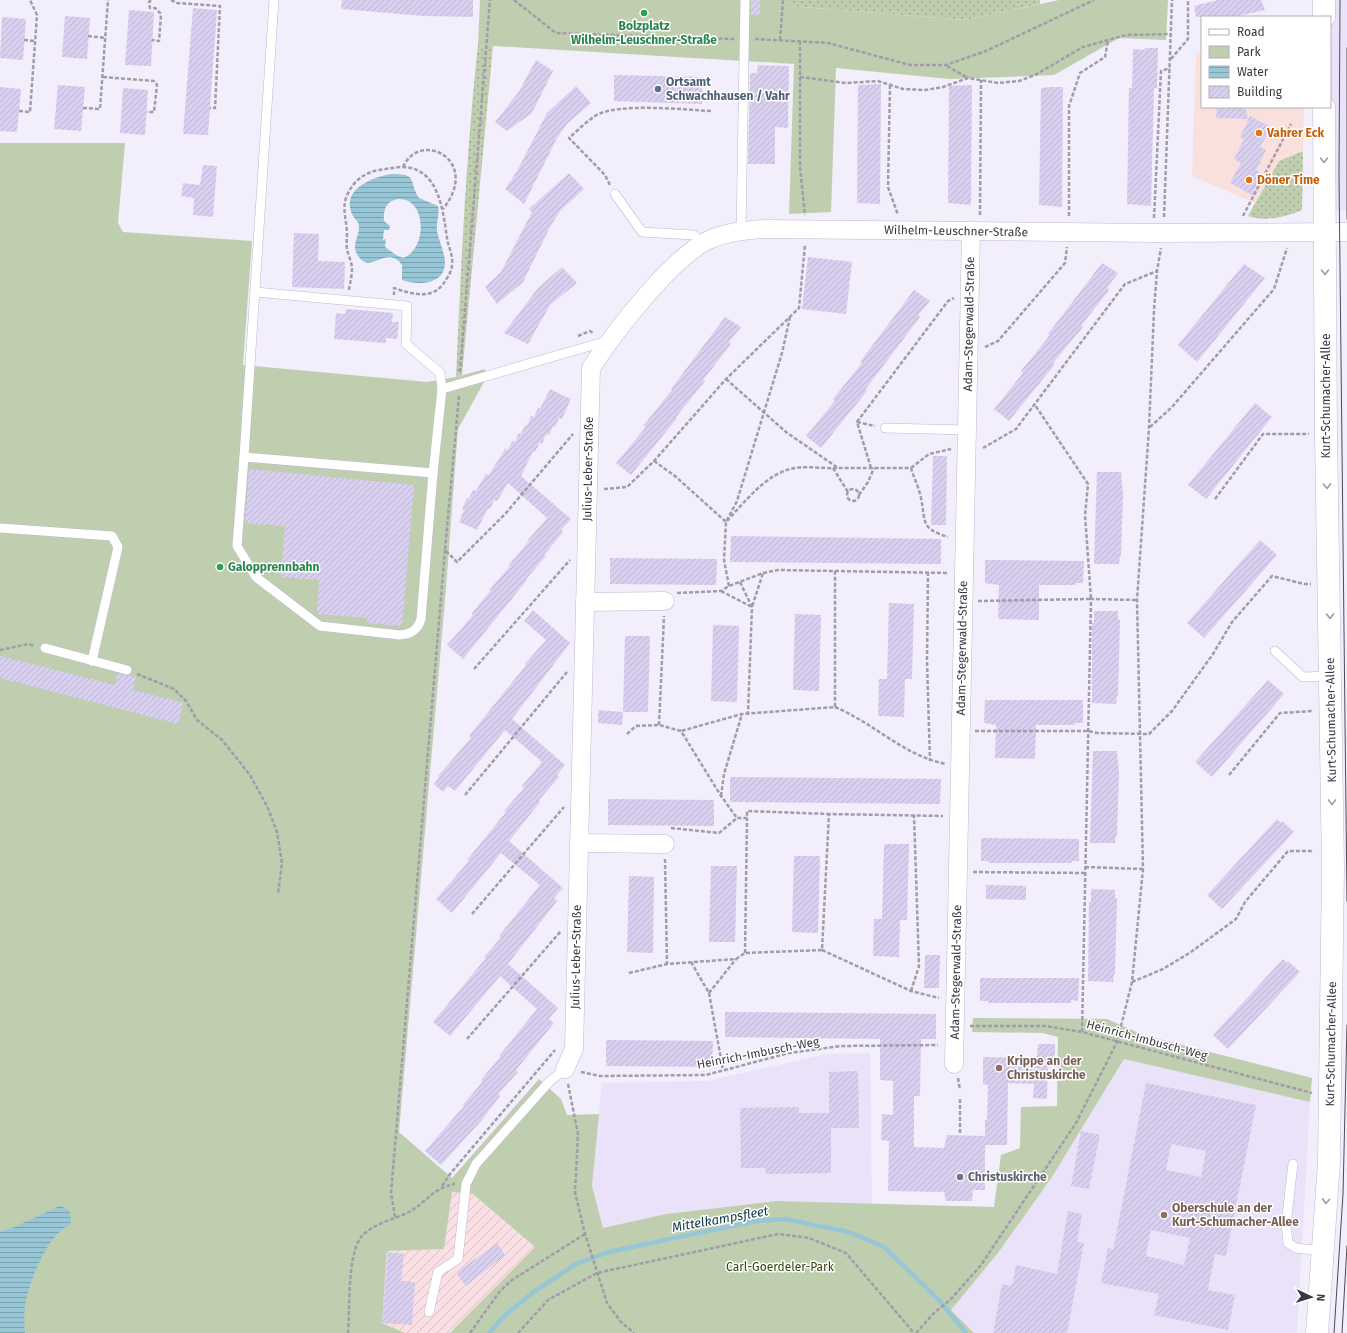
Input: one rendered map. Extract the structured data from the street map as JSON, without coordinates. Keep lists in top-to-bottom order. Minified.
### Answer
{"streets":{"street":["Wilhelm-Leuschner-Straße","Adam-Stegerwald-Straße","Kurt-Schumacher-Allee","Julius-Leber-Straße"],"path":["Heinrich-Imbusch-Weg"]},"crossings":[["Wilhelm-Leuschner-Straße","Adam-Stegerwald-Straße"],["Wilhelm-Leuschner-Straße","Kurt-Schumacher-Allee"],["Wilhelm-Leuschner-Straße","Julius-Leber-Straße"],["Adam-Stegerwald-Straße","Heinrich-Imbusch-Weg"],["Kurt-Schumacher-Allee","Heinrich-Imbusch-Weg"],["Julius-Leber-Straße","Heinrich-Imbusch-Weg"]],"one_way":["Kurt-Schumacher-Allee"],"water":["Mittelkampsfleet"],"parks":["Carl-Goerdeler-Park"],"places":["Bolzplatz Wilhelm-Leuschner-Straße","Ortsamt Schwachhausen / Vahr","Vahrer Eck","Döner Time","Galopprennbahn","Krippe an der Christuskirche","Christuskirche","Oberschule an der Kurt-Schumacher-Allee"],"legend":["Road","Park","Water","Building"],"north":"right"}
